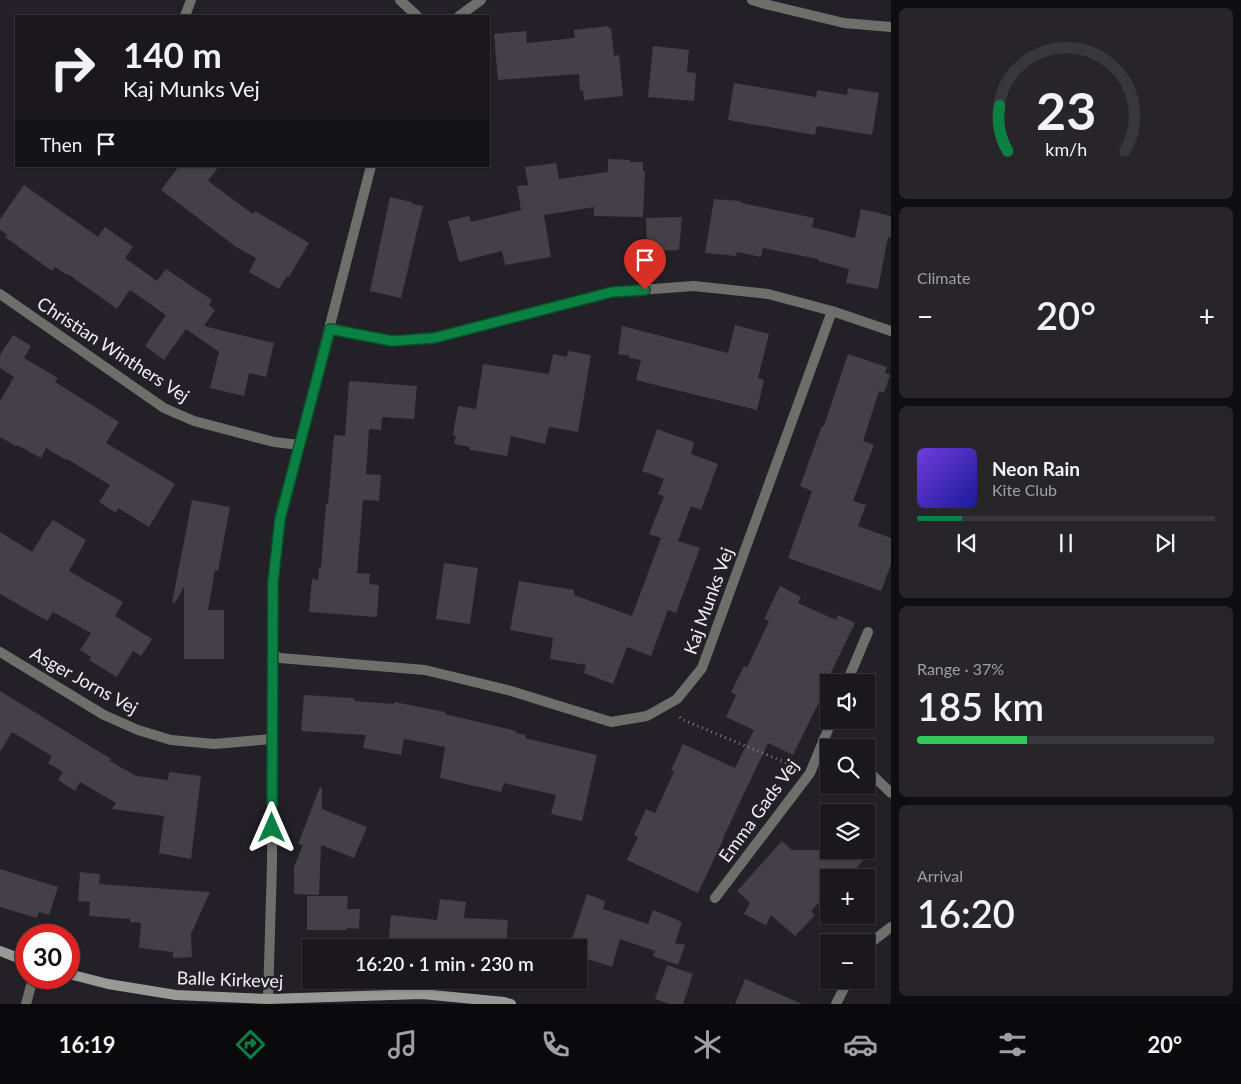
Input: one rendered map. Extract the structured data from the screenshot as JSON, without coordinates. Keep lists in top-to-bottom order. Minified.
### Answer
{"streets":{"street":["Christian Winthers Vej","Kaj Munks Vej","Asger Jorns Vej","Emma Gads Vej","Balle Kirkevej"]},"page":{"turn":["140 m","Kaj Munks Vej"],"then":"Then","tile":["Climate",["Range · 37%","185 km"],["Arrival","16:20"]],"heat":["−","20°","+"],"song":["Neon Rain","Kite Club"],"map_buttons":["+","−"],"limit":"30","trip":"16:20 · 1 min · 230 m","tabs":["16:19","20°"],"gauge":["23","km/h"]}}
